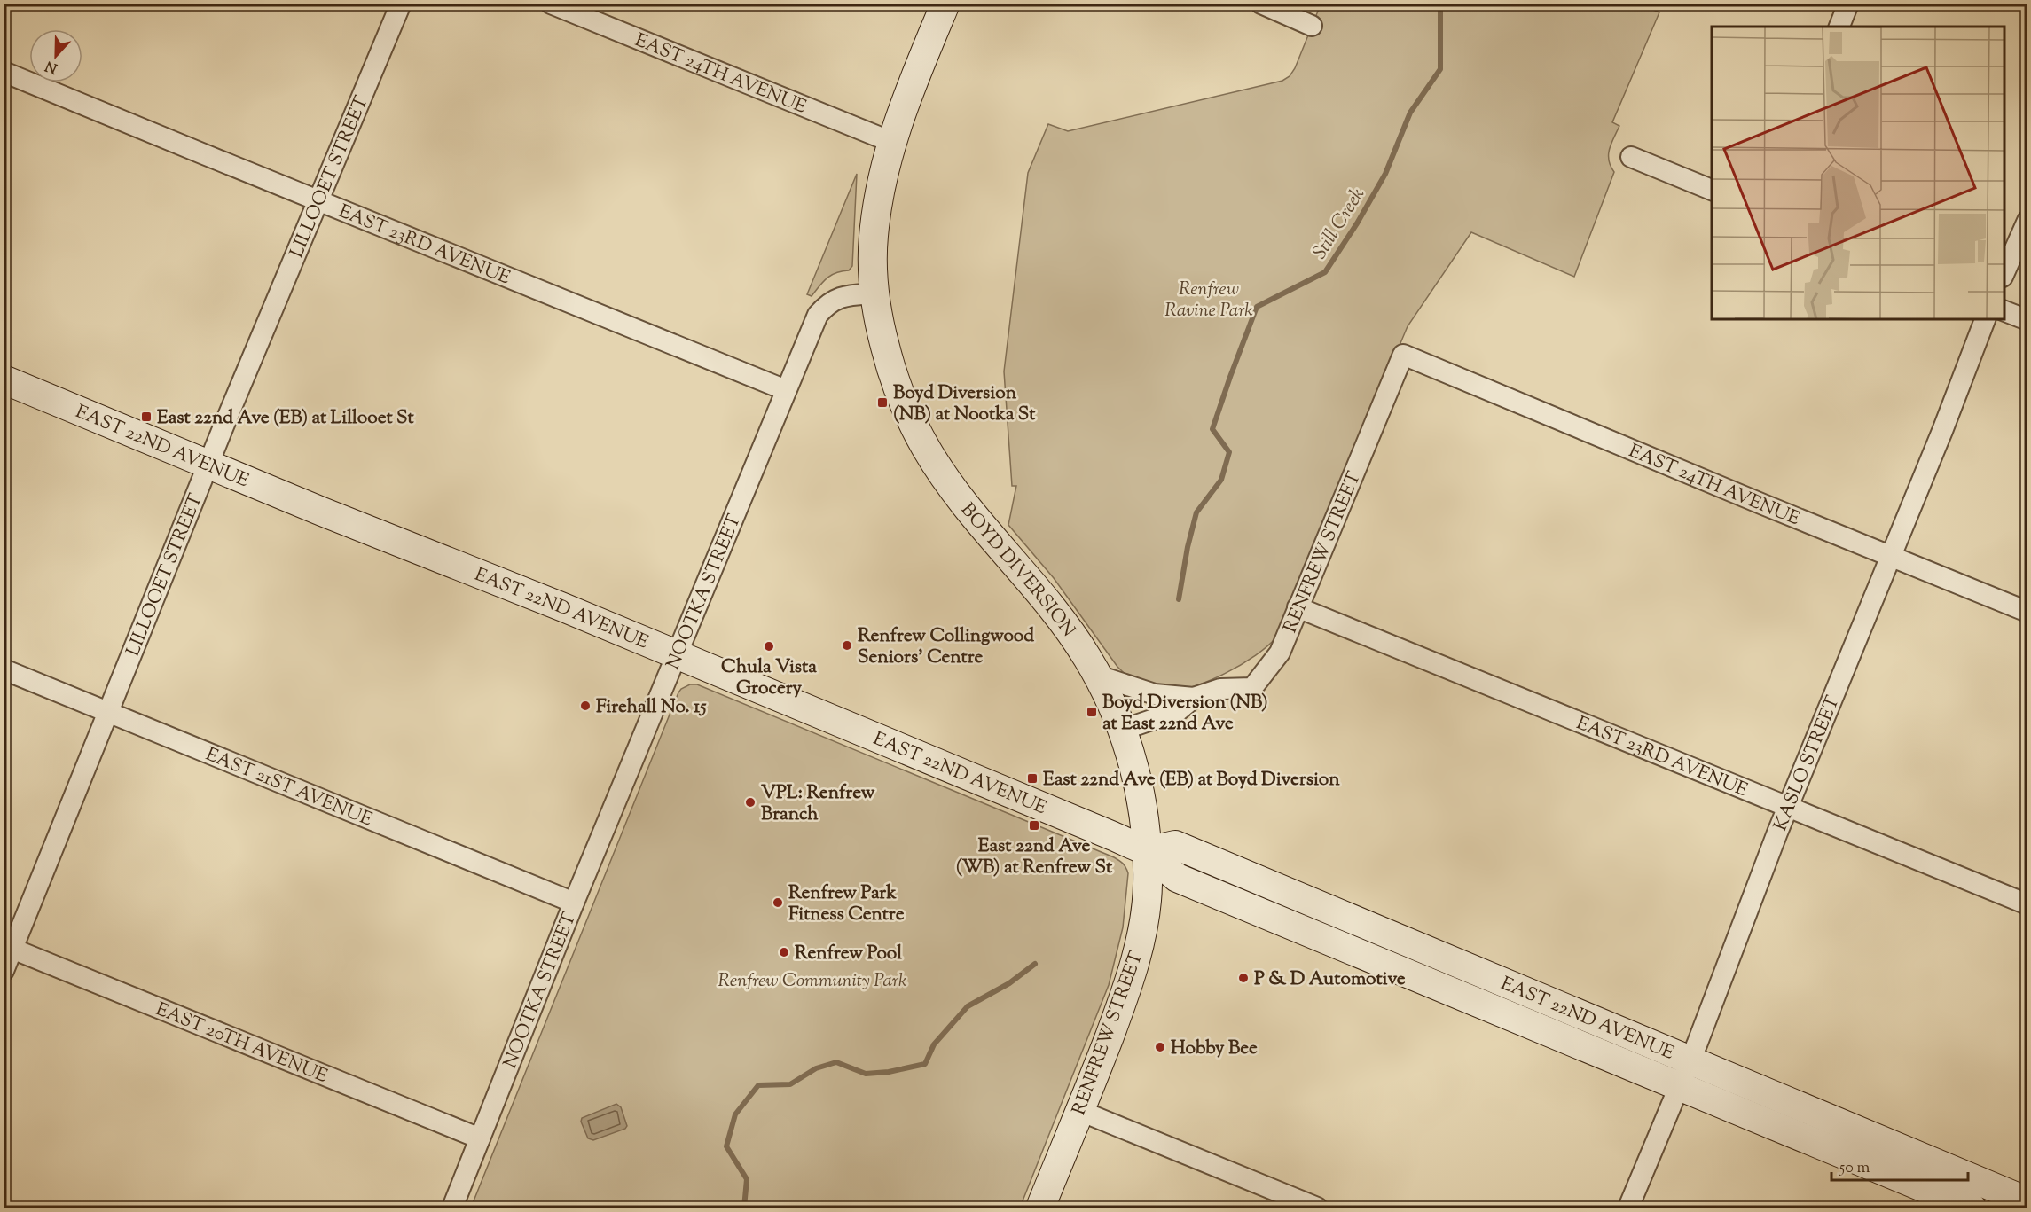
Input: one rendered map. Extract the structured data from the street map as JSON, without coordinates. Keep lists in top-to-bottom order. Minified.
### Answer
{"streets":{"street":["EAST 24TH AVENUE","LILLOOET STREET","EAST 23RD AVENUE","EAST 22ND AVENUE","RENFREW STREET","BOYD DIVERSION","NOOTKA STREET","KASLO STREET","EAST 21ST AVENUE","EAST 20TH AVENUE"]},"crossings":[["EAST 24TH AVENUE","RENFREW STREET"],["EAST 24TH AVENUE","KASLO STREET"],["LILLOOET STREET","EAST 23RD AVENUE"],["LILLOOET STREET","EAST 22ND AVENUE"],["LILLOOET STREET","EAST 21ST AVENUE"],["LILLOOET STREET","EAST 20TH AVENUE"],["EAST 23RD AVENUE","RENFREW STREET"],["EAST 23RD AVENUE","NOOTKA STREET"],["EAST 23RD AVENUE","KASLO STREET"],["EAST 22ND AVENUE","RENFREW STREET"],["EAST 22ND AVENUE","BOYD DIVERSION"],["EAST 22ND AVENUE","NOOTKA STREET"],["EAST 22ND AVENUE","KASLO STREET"],["RENFREW STREET","BOYD DIVERSION"],["BOYD DIVERSION","NOOTKA STREET"],["NOOTKA STREET","EAST 21ST AVENUE"],["NOOTKA STREET","EAST 20TH AVENUE"]],"water":["Still Creek"],"parks":["Renfrew Ravine Park","Renfrew Community Park"],"places":{"transit":["Boyd Diversion (NB) at Nootka St","East 22nd Ave (EB) at Lillooet St","Boyd Diversion (NB) at East 22nd Ave","East 22nd Ave (EB) at Boyd Diversion","East 22nd Ave (WB) at Renfrew St"],"other":["Renfrew Collingwood Seniors' Centre","Chula Vista Grocery","Firehall No. 15","VPL: Renfrew Branch","Renfrew Park Fitness Centre","Renfrew Pool","P & D Automotive","Hobby Bee"]},"scale_bar":"50 m","north":"bottom"}
